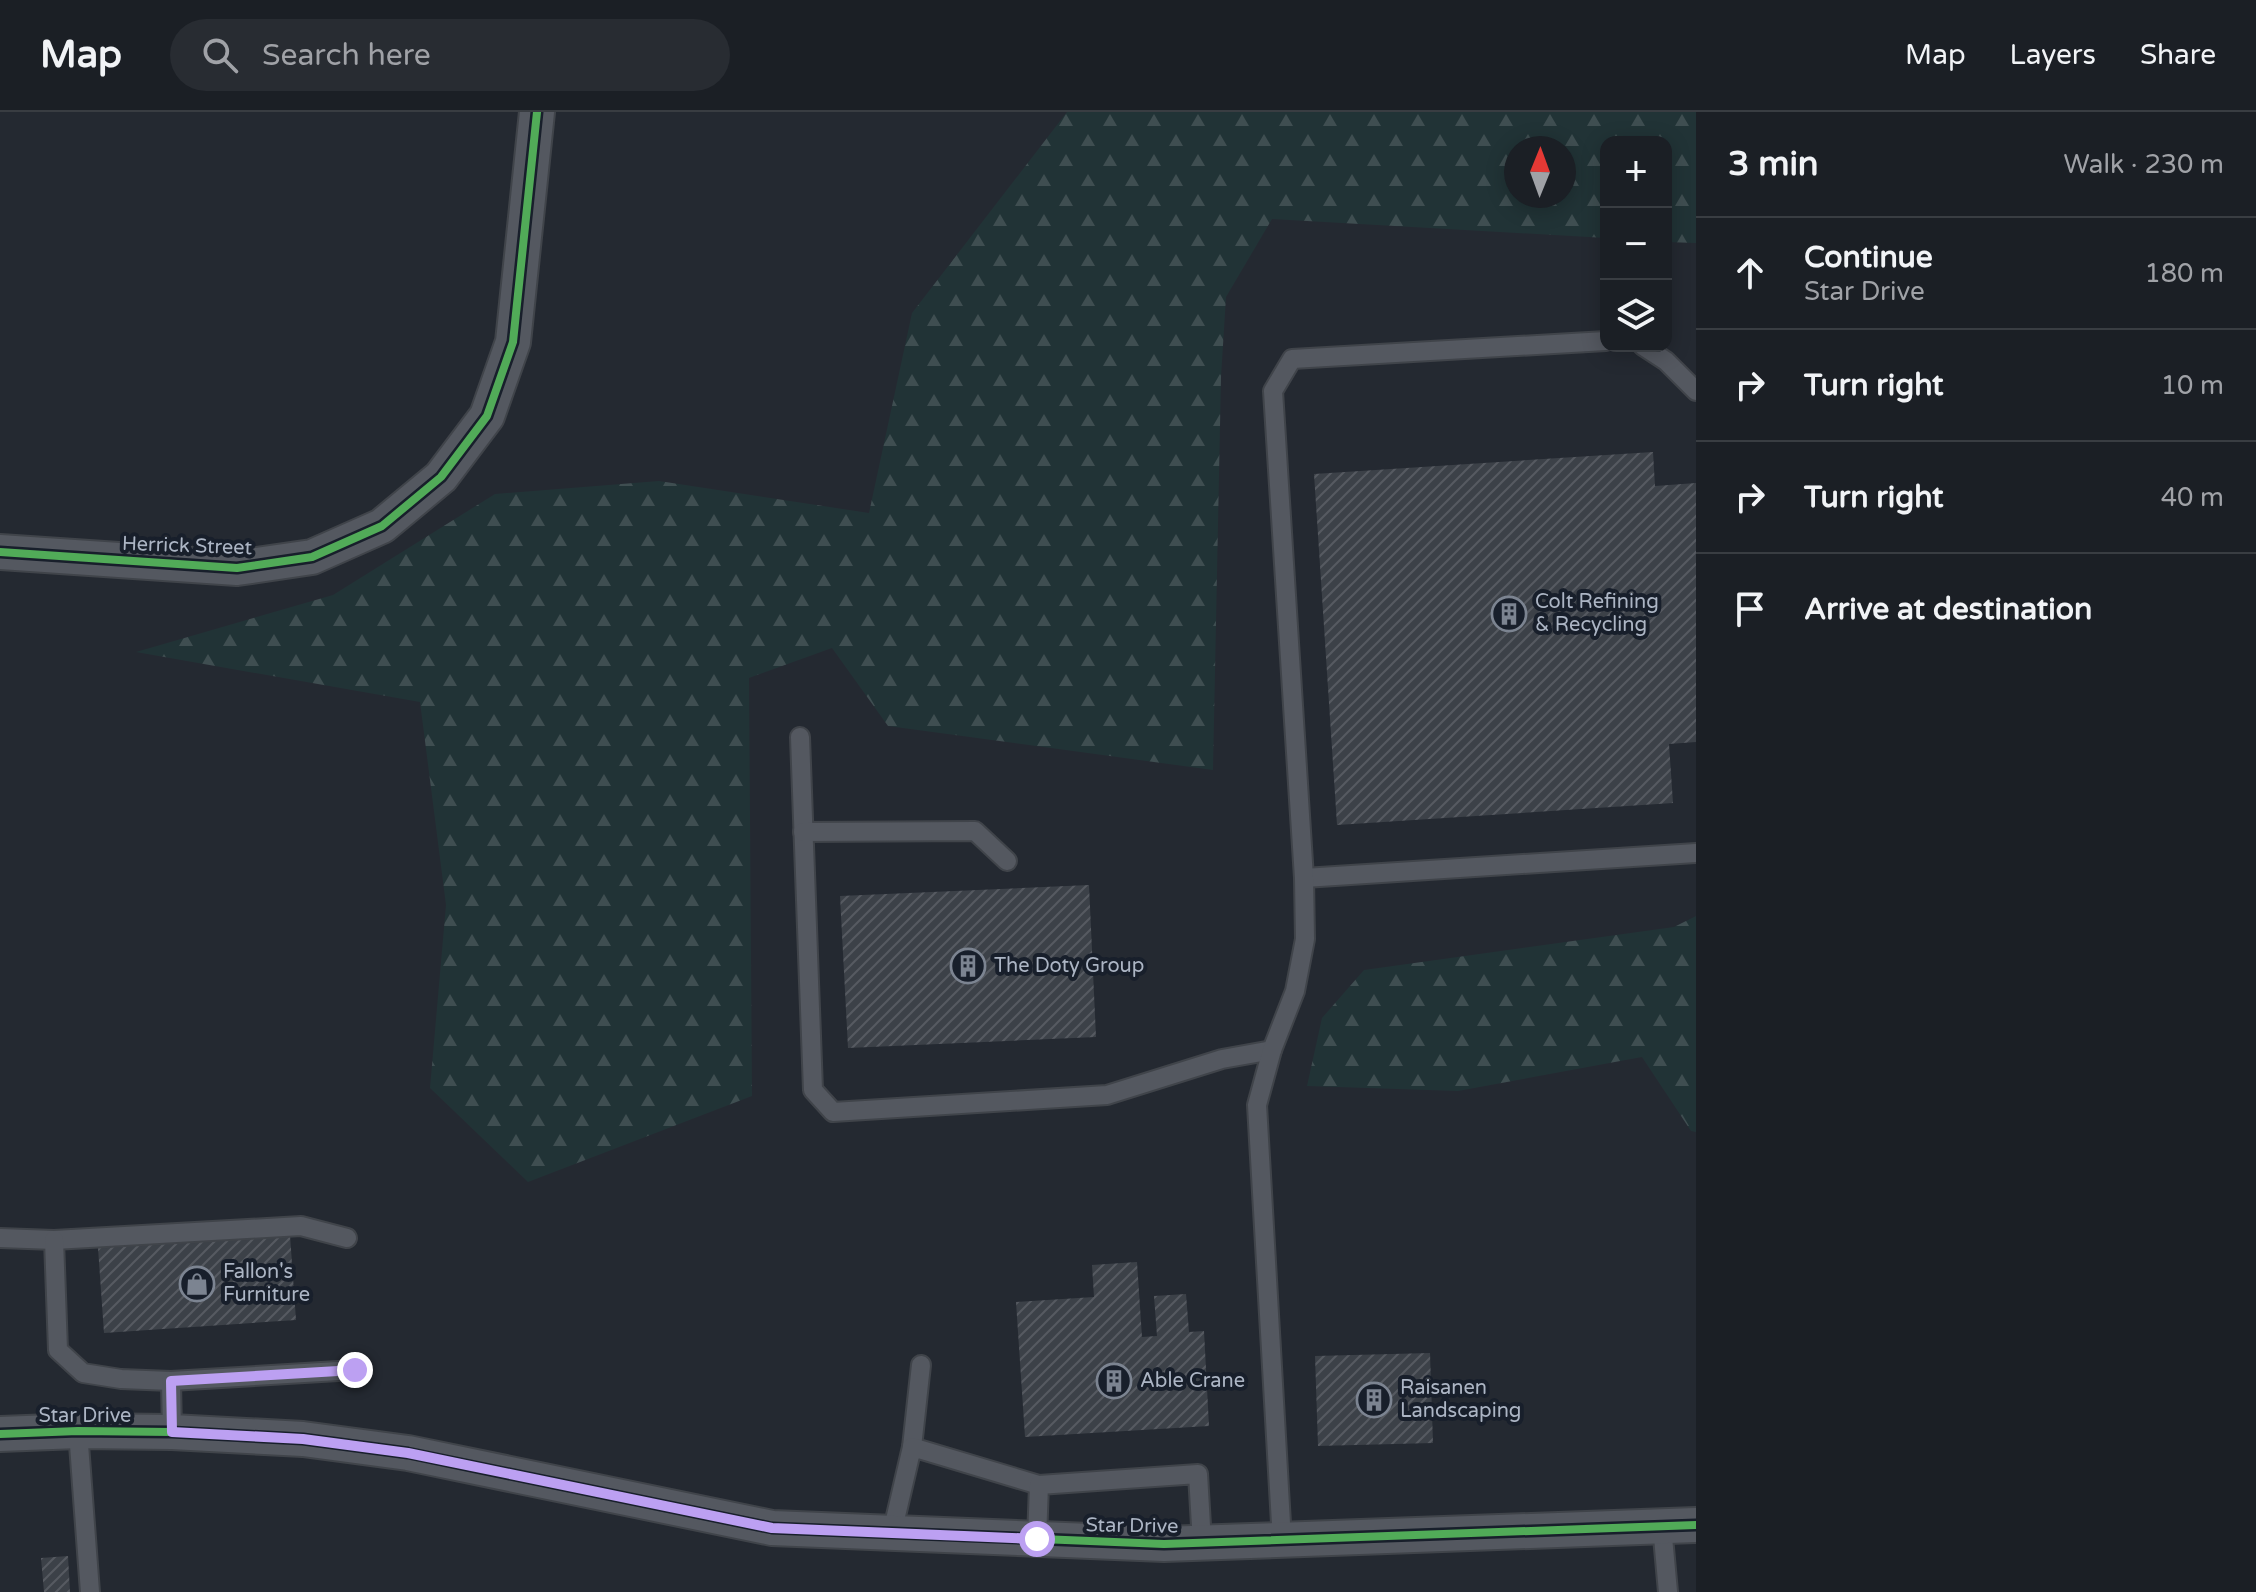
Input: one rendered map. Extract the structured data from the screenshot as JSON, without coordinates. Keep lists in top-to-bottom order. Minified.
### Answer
{"streets":{"street":["Herrick Street","Star Drive"]},"places":{"building":["Colt Refining & Recycling","The Doty Group","Able Crane","Raisanen Landscaping"],"shop":["Fallon's Furniture"]},"north":"top","page":{"header":"Map","search":"Search here","nav":["Map","Layers","Share"],"heading":["3 min","Walk · 230 m"],"map_buttons":["+","−"],"list":[["Continue","Star Drive","180 m"],["Turn right","10 m"],["Turn right","40 m"],"Arrive at destination"]}}
